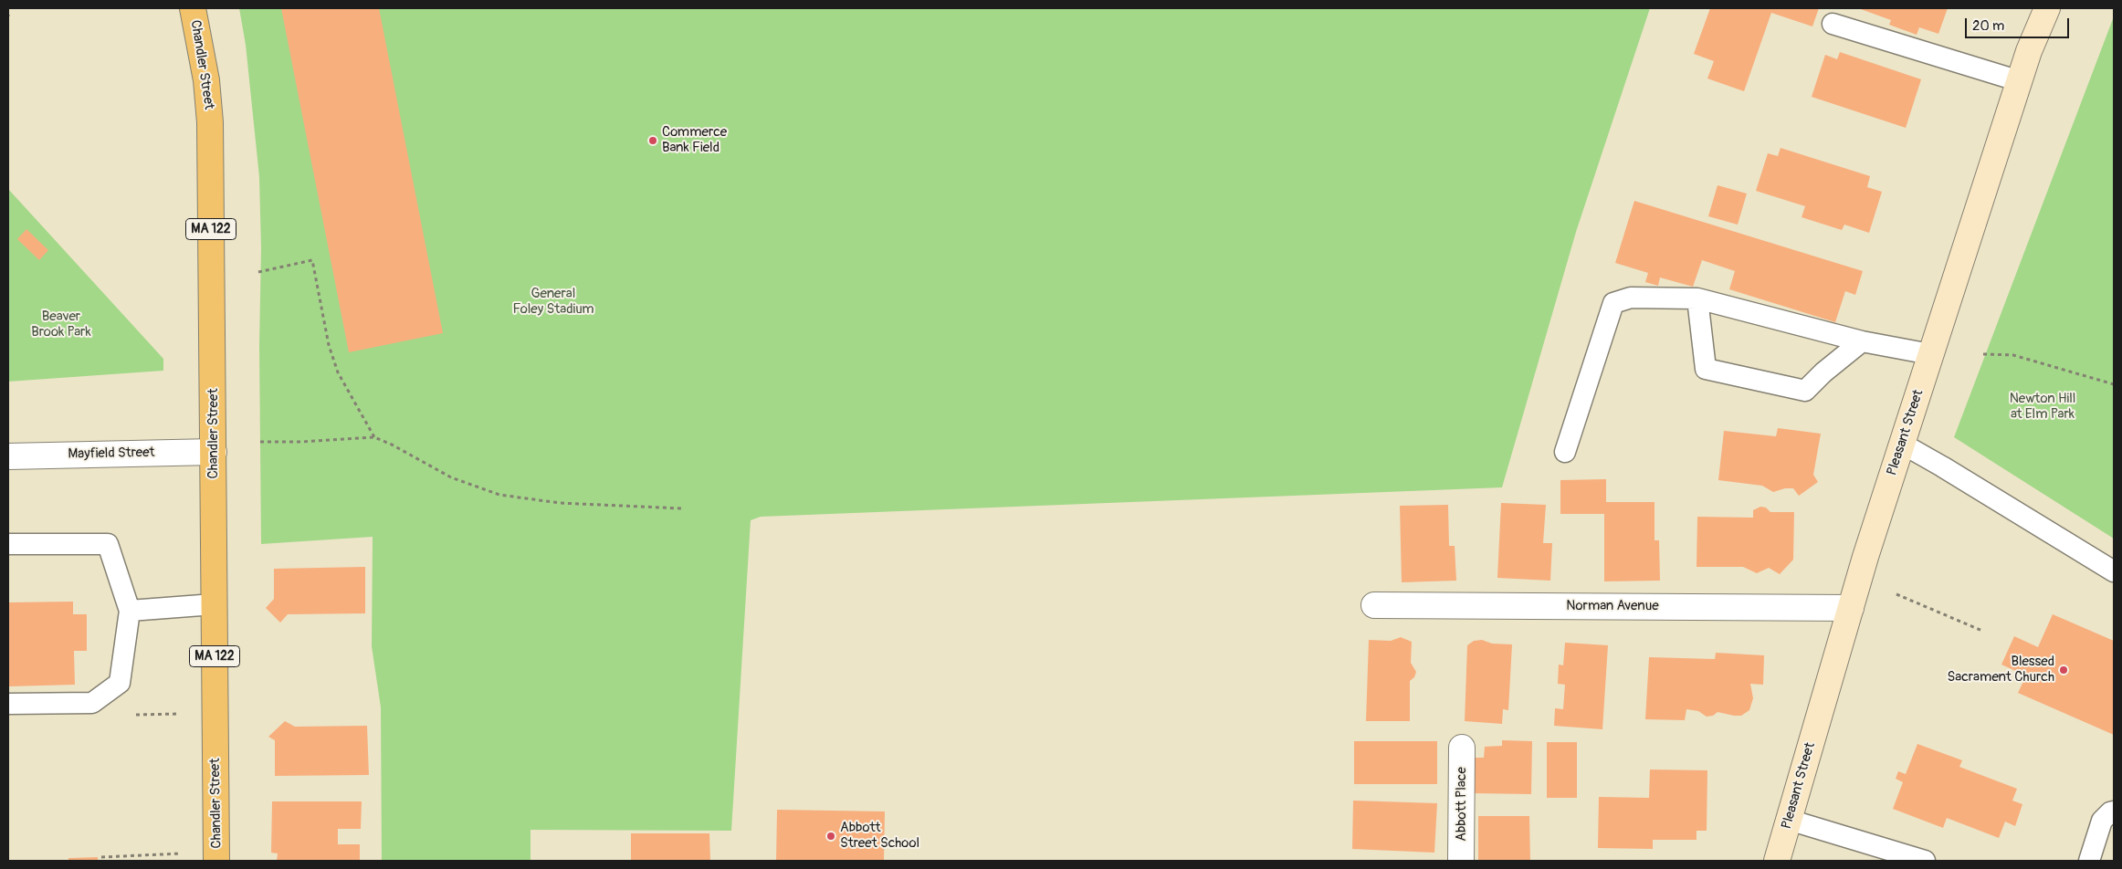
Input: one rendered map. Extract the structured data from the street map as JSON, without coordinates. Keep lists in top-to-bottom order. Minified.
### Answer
{"streets":{"main road":["Chandler Street","MA 122","Pleasant Street"],"street":["Mayfield Street","Norman Avenue","Abbott Place"]},"crossings":[["Chandler Street","Mayfield Street"],["Pleasant Street","Norman Avenue"]],"parks":["General Foley Stadium","Beaver Brook Park","Newton Hill at Elm Park"],"places":["Commerce Bank Field","Blessed Sacrament Church","Abbott Street School"],"scale_bar":"20 m"}
